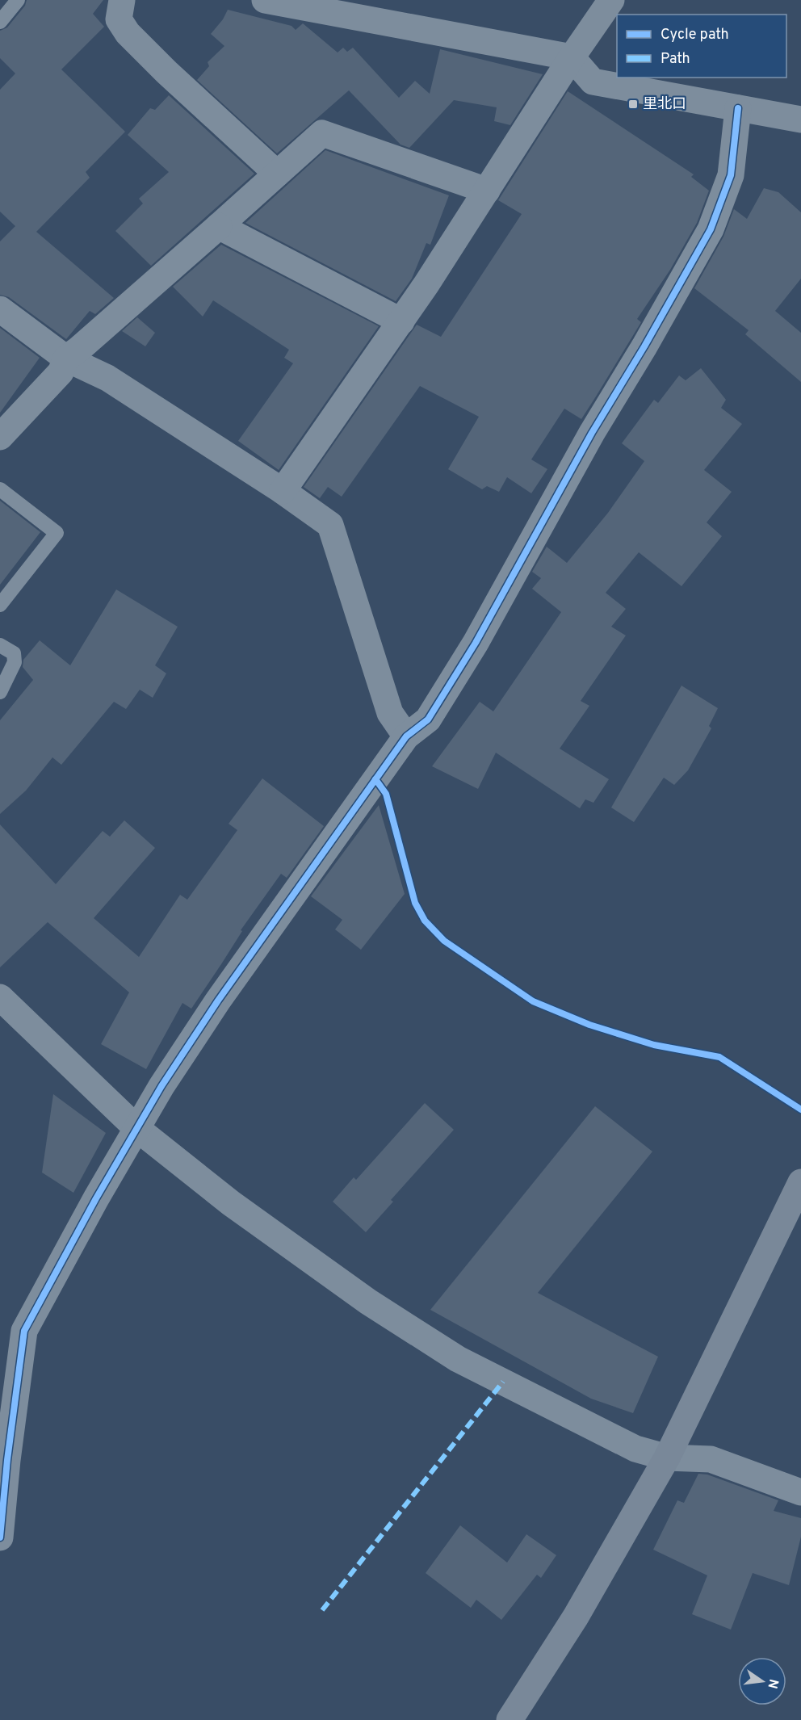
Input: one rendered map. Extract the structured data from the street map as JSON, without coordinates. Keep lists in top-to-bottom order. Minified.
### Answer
{"places":{"transit":["里北口"]},"legend":["Cycle path","Path"],"north":"right"}
